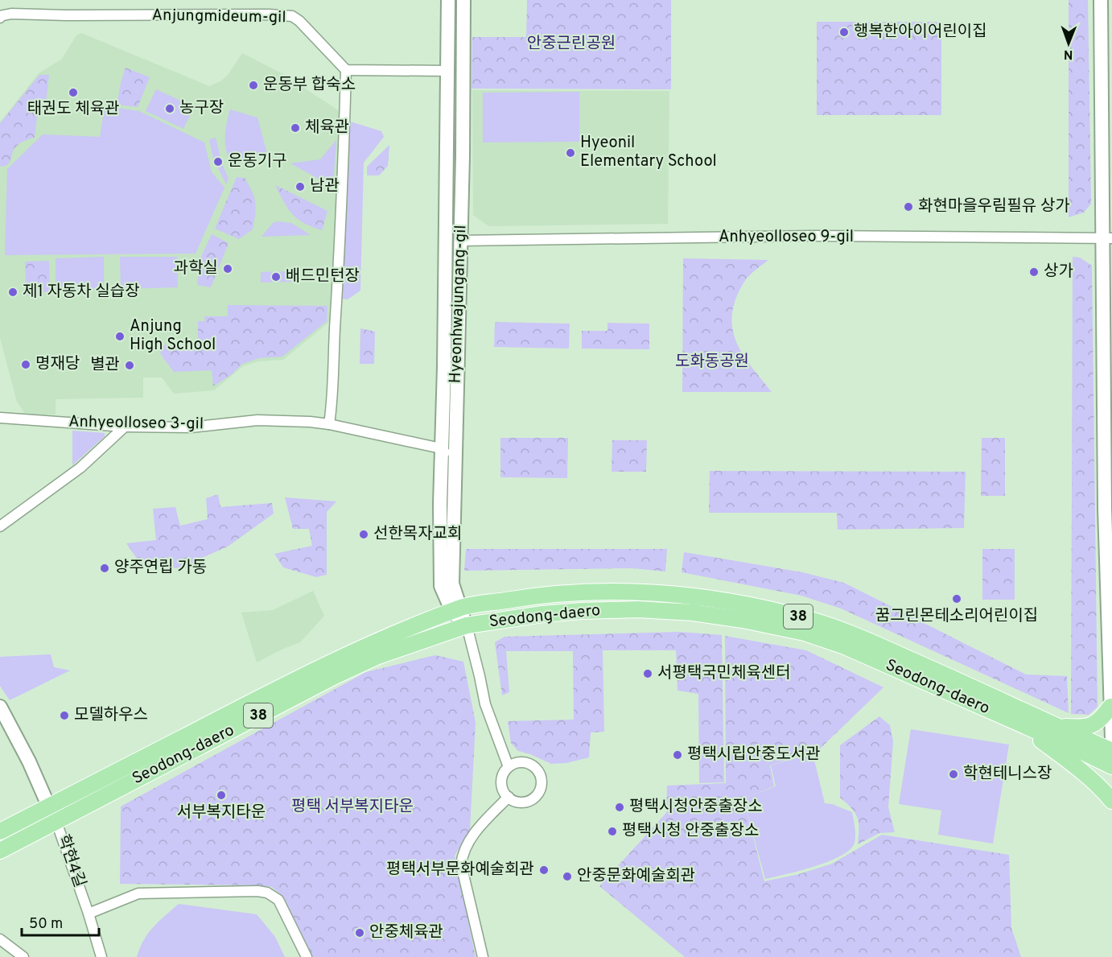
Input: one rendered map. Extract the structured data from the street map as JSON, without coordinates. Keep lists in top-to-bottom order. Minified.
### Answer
{"streets":{"main road":["Seodong-daero","38"],"street":["Anjungmideum-gil","Anhyeolloseo 9-gil","Hyeonhwajungang-gil","Anhyeolloseo 3-gil","학현4길"]},"crossings":[["Anhyeolloseo 9-gil","Hyeonhwajungang-gil"],["Hyeonhwajungang-gil","Seodong-daero"],["Seodong-daero","학현4길"]],"parks":["안중근린공원","도화동공원","평택 서부복지타운"],"places":["행복한아이어린이집","운동부 합숙소","태권도 체육관","농구장","체육관","Hyeonil Elementary School","운동기구","남관","화현마을우림필유 상가","과학실","상가","배드민턴장","제1 자동차 실습장","Anjung High School","명재당","별관","선한목자교회","양주연립 가동","꿈그린몬테소리어린이집","서평택국민체육센터","모델하우스","평택시립안중도서관","학현테니스장","서부복지타운","평택시청안중출장소","평택시청 안중출장소","평택서부문화예술회관","안중문화예술회관","안중체육관"],"scale_bar":"50 m","north":"bottom"}
